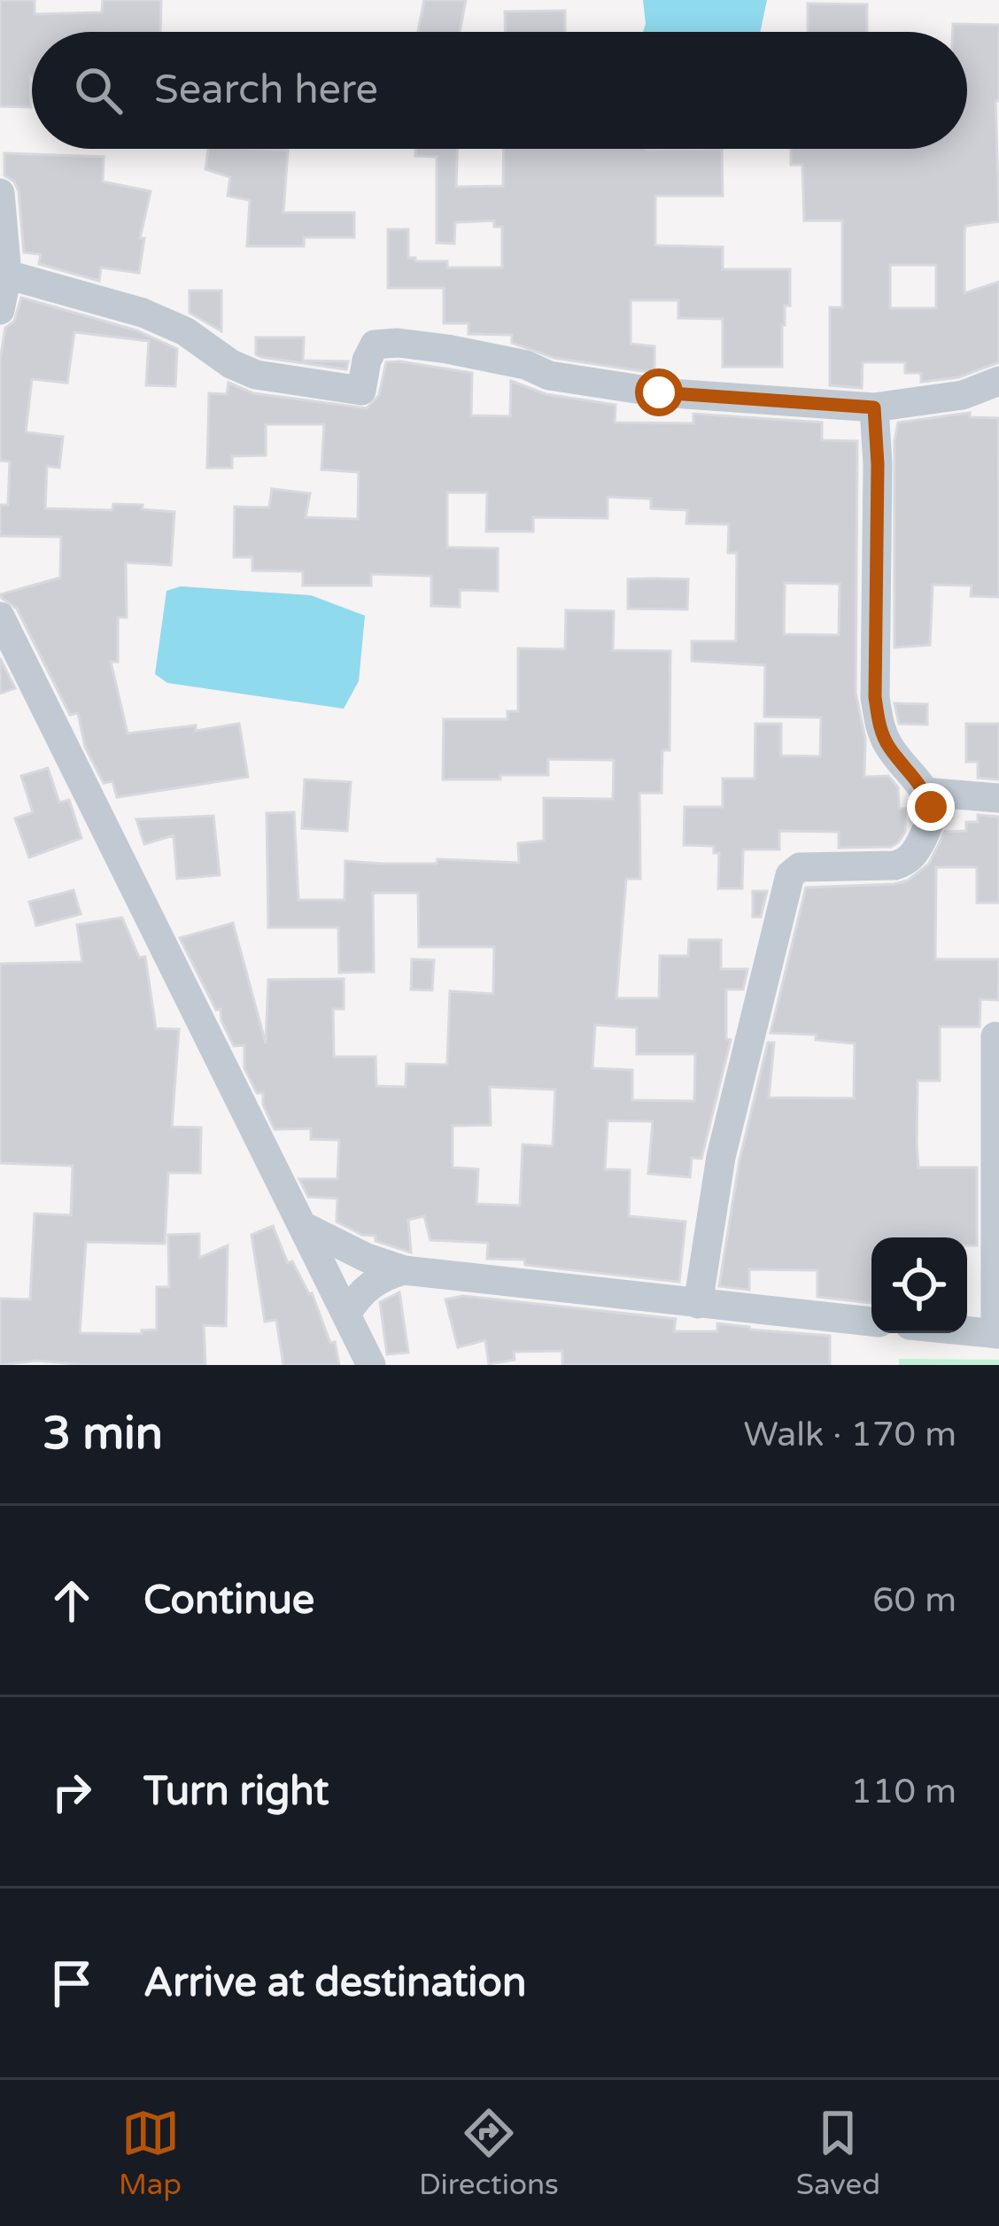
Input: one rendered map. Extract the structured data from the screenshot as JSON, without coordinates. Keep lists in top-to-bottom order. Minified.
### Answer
{"page":{"search":"Search here","heading":["3 min","Walk · 170 m"],"list":[["Continue","60 m"],["Turn right","110 m"],"Arrive at destination"],"nav":["Map","Directions","Saved"]}}
